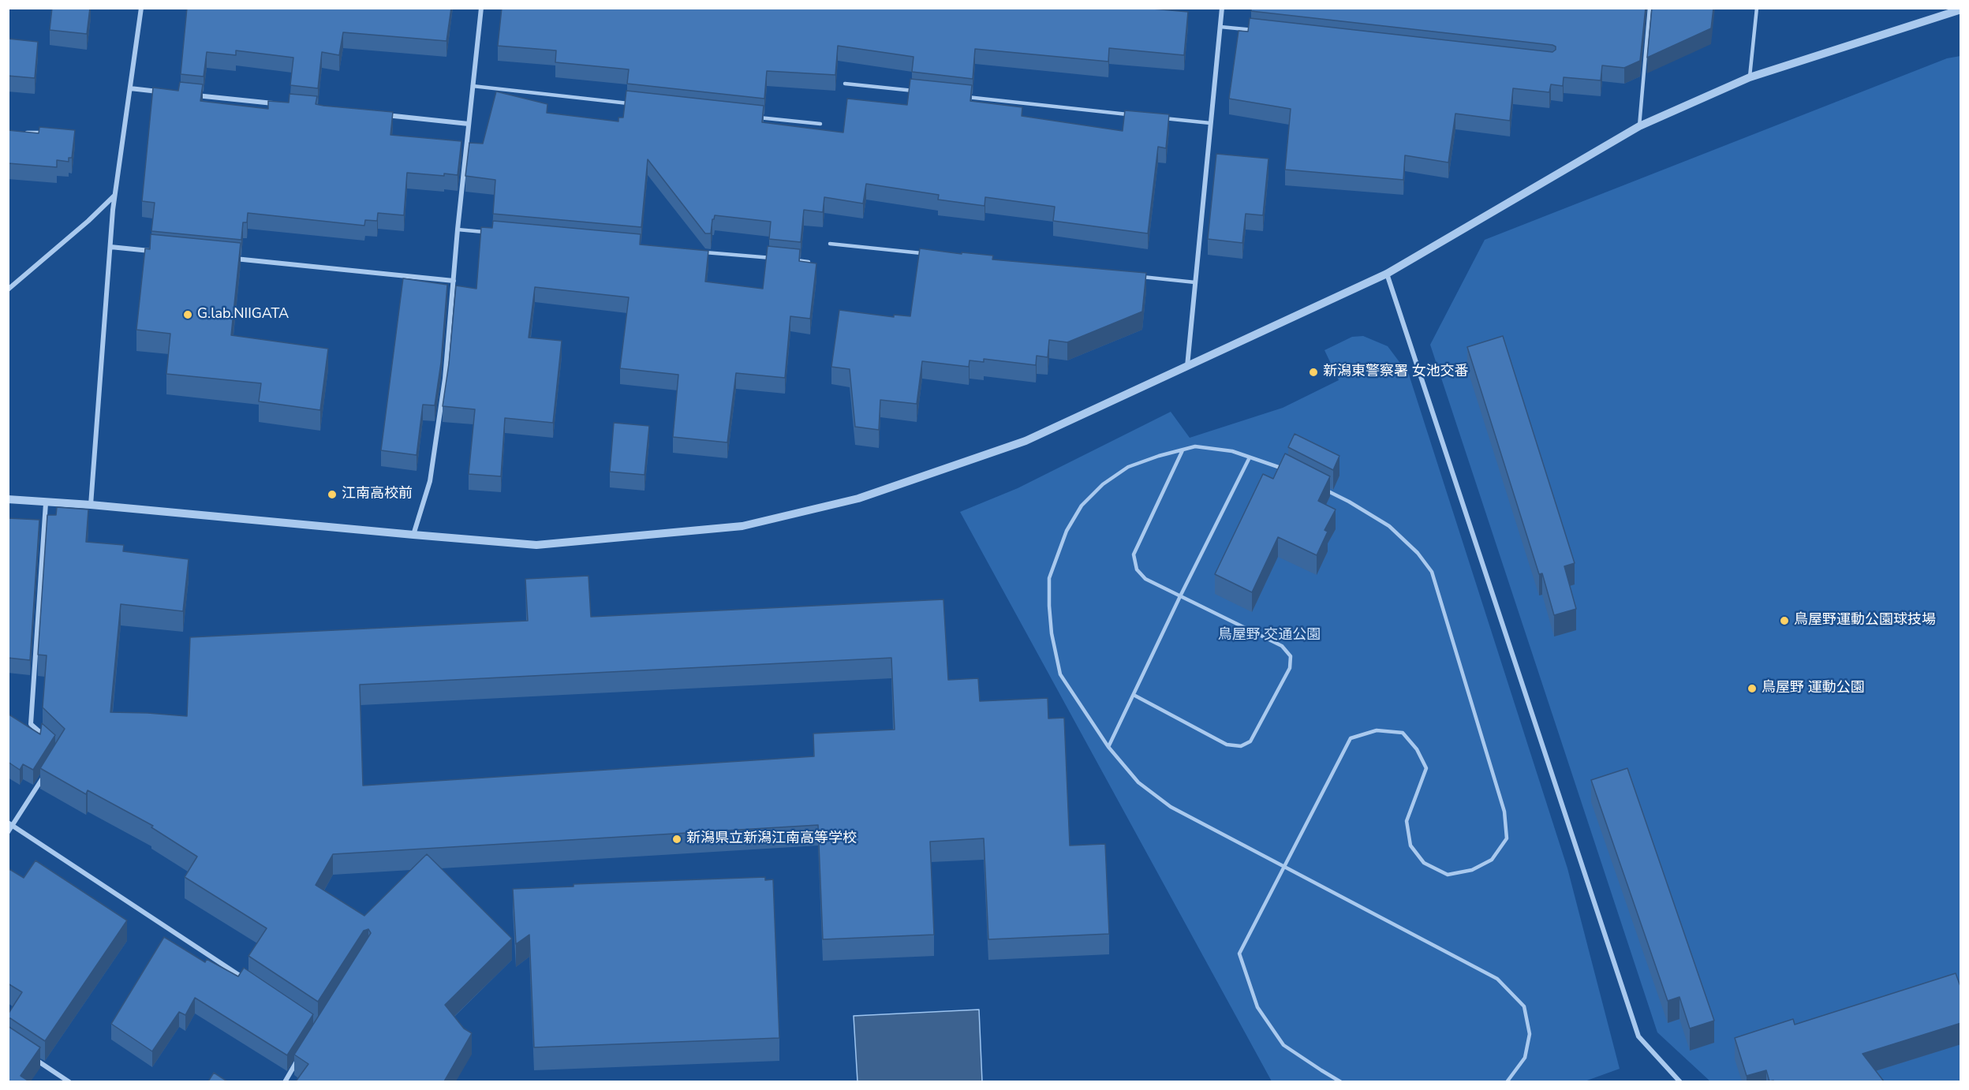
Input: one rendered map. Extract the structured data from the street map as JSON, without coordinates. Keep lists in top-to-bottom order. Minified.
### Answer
{"parks":["鳥屋野 交通公園"],"places":["G.lab.NIIGATA","新潟東警察署 女池交番","江南高校前","鳥屋野運動公園球技場","鳥屋野 運動公園","新潟県立新潟江南高等学校"]}
